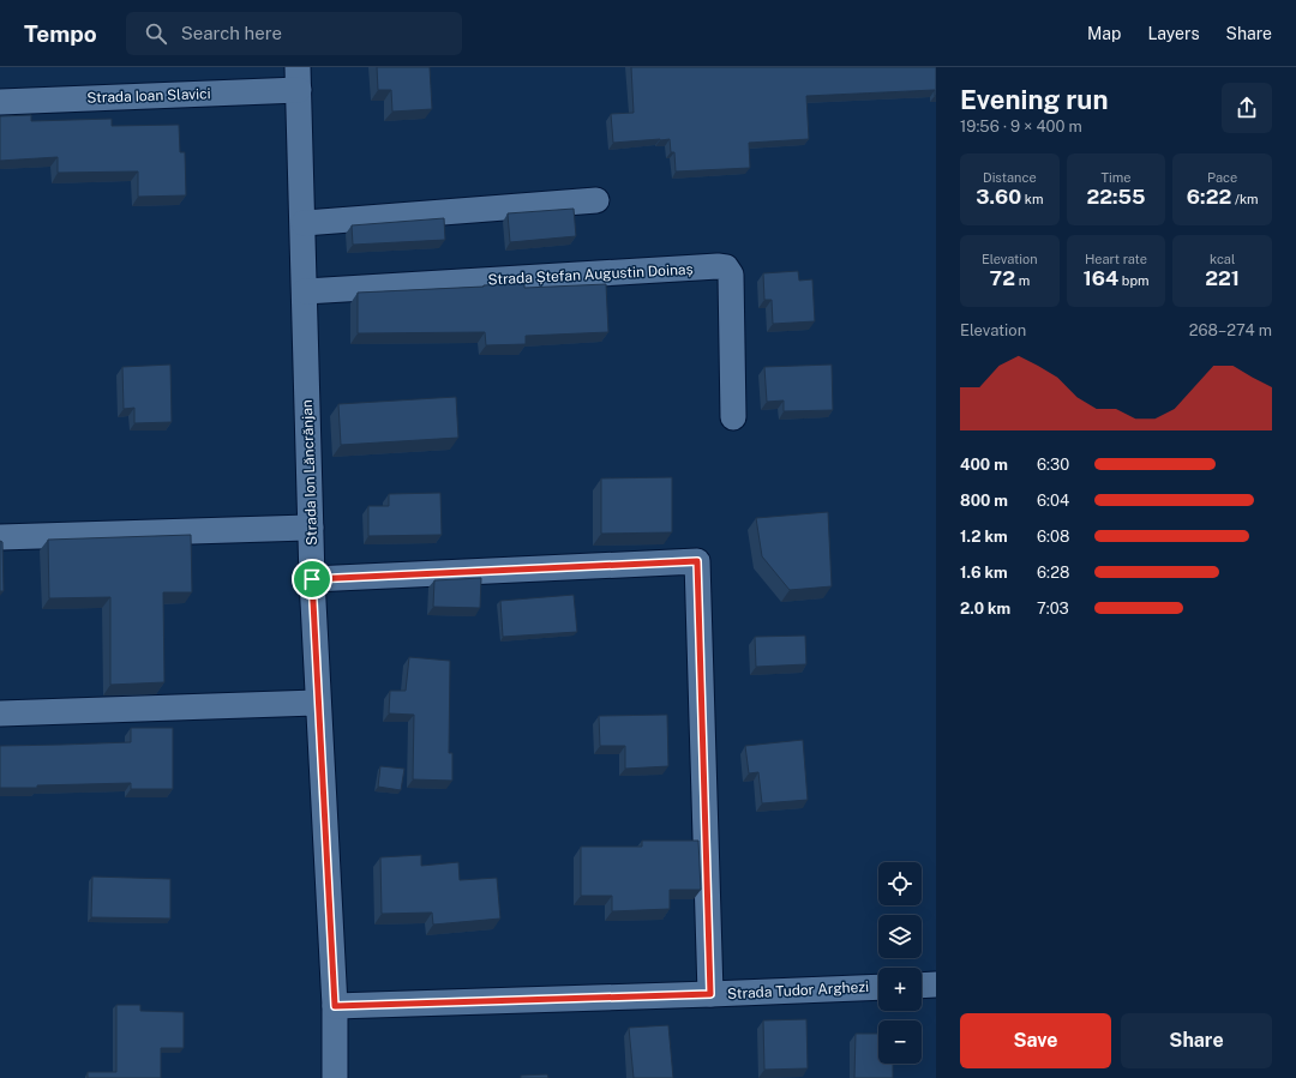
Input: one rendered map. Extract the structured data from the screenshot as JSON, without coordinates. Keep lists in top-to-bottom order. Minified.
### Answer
{"streets":{"street":["Strada Ioan Slavici","Strada Ștefan Augustin Doinaș","Strada Ion Lăncrănjan","Strada Tudor Arghezi"]},"crossings":[["Strada Ioan Slavici","Strada Ion Lăncrănjan"],["Strada Ștefan Augustin Doinaș","Strada Ion Lăncrănjan"],["Strada Ion Lăncrănjan","Strada Tudor Arghezi"]],"page":{"header":"Tempo","search":"Search here","nav":["Map","Layers","Share"],"heading":["Evening run","19:56 · 9 × 400 m"],"stats":[["Distance","3.60 km"],["Time","22:55"],["Pace","6:22 /km"],["Elevation","72 m"],["Heart rate","164 bpm"],["kcal","221"]],"chart":["Elevation","268–274 m"],"list":[{"name":"400 m","note":"6:30"},{"name":"800 m","note":"6:04"},{"name":"1.2 km","note":"6:08"},{"name":"1.6 km","note":"6:28"},{"name":"2.0 km","note":"7:03"}],"map_buttons":["+","−"],"buttons":["Save","Share"]}}
